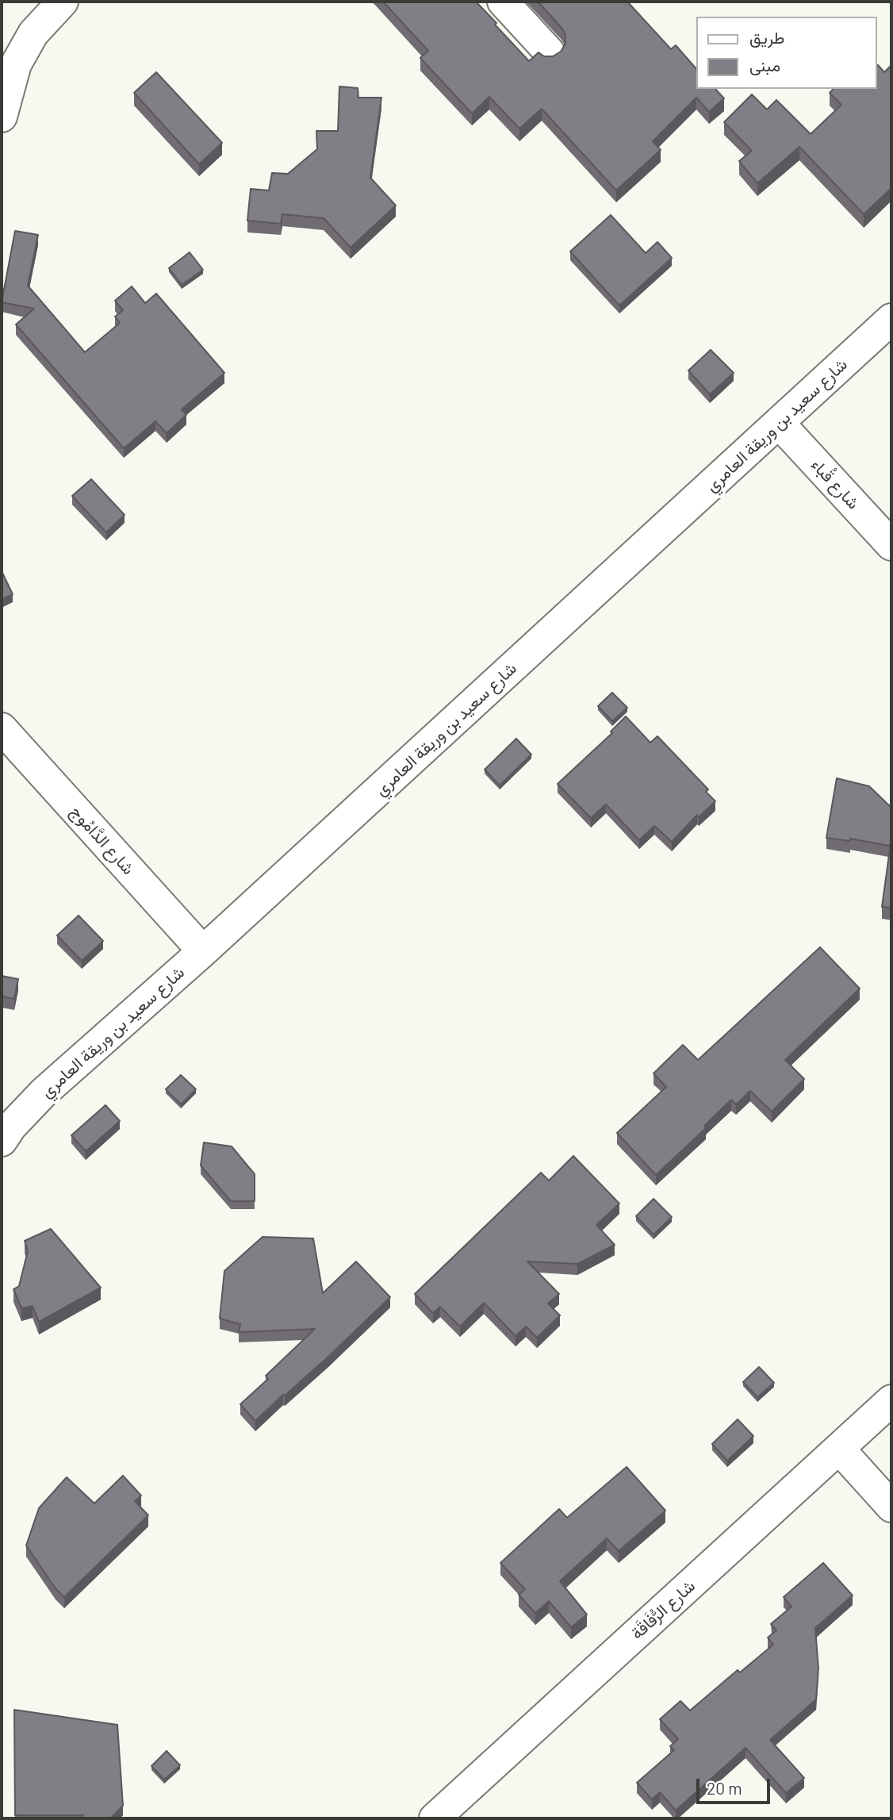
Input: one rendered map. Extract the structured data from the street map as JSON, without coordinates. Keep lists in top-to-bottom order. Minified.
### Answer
{"streets":{"street":["شارع سعيد بن وريقة العامري","شارع قُباء","شارع الدَّامُوج","شارع الرُّفَاقَة"]},"crossings":[["شارع سعيد بن وريقة العامري","شارع قُباء"],["شارع سعيد بن وريقة العامري","شارع الدَّامُوج"]],"legend":["طريق","مبنى"],"scale_bar":"20 m"}
